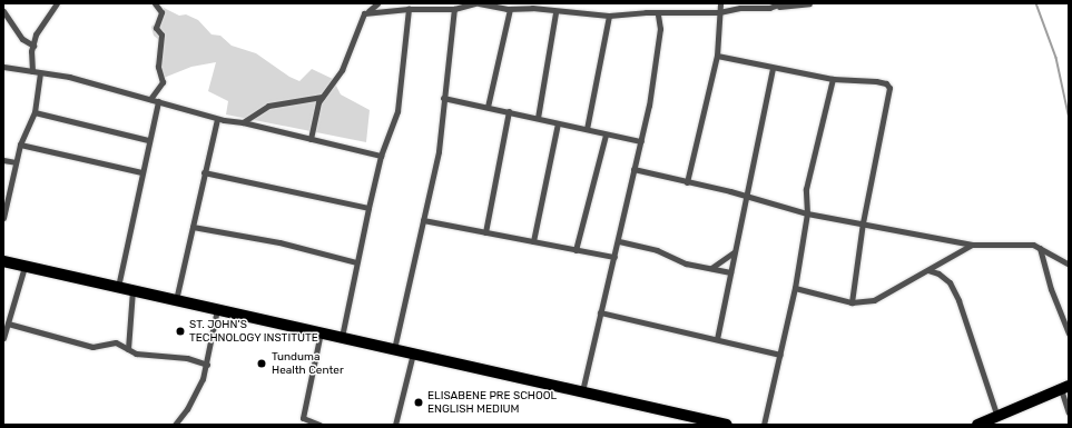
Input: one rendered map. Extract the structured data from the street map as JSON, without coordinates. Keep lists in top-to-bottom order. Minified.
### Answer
{"places":["ST. JOHN'S TECHNOLOGY INSTITUTE","Tunduma Health Center","ELISABENE PRE SCHOOL ENGLISH MEDIUM"]}
